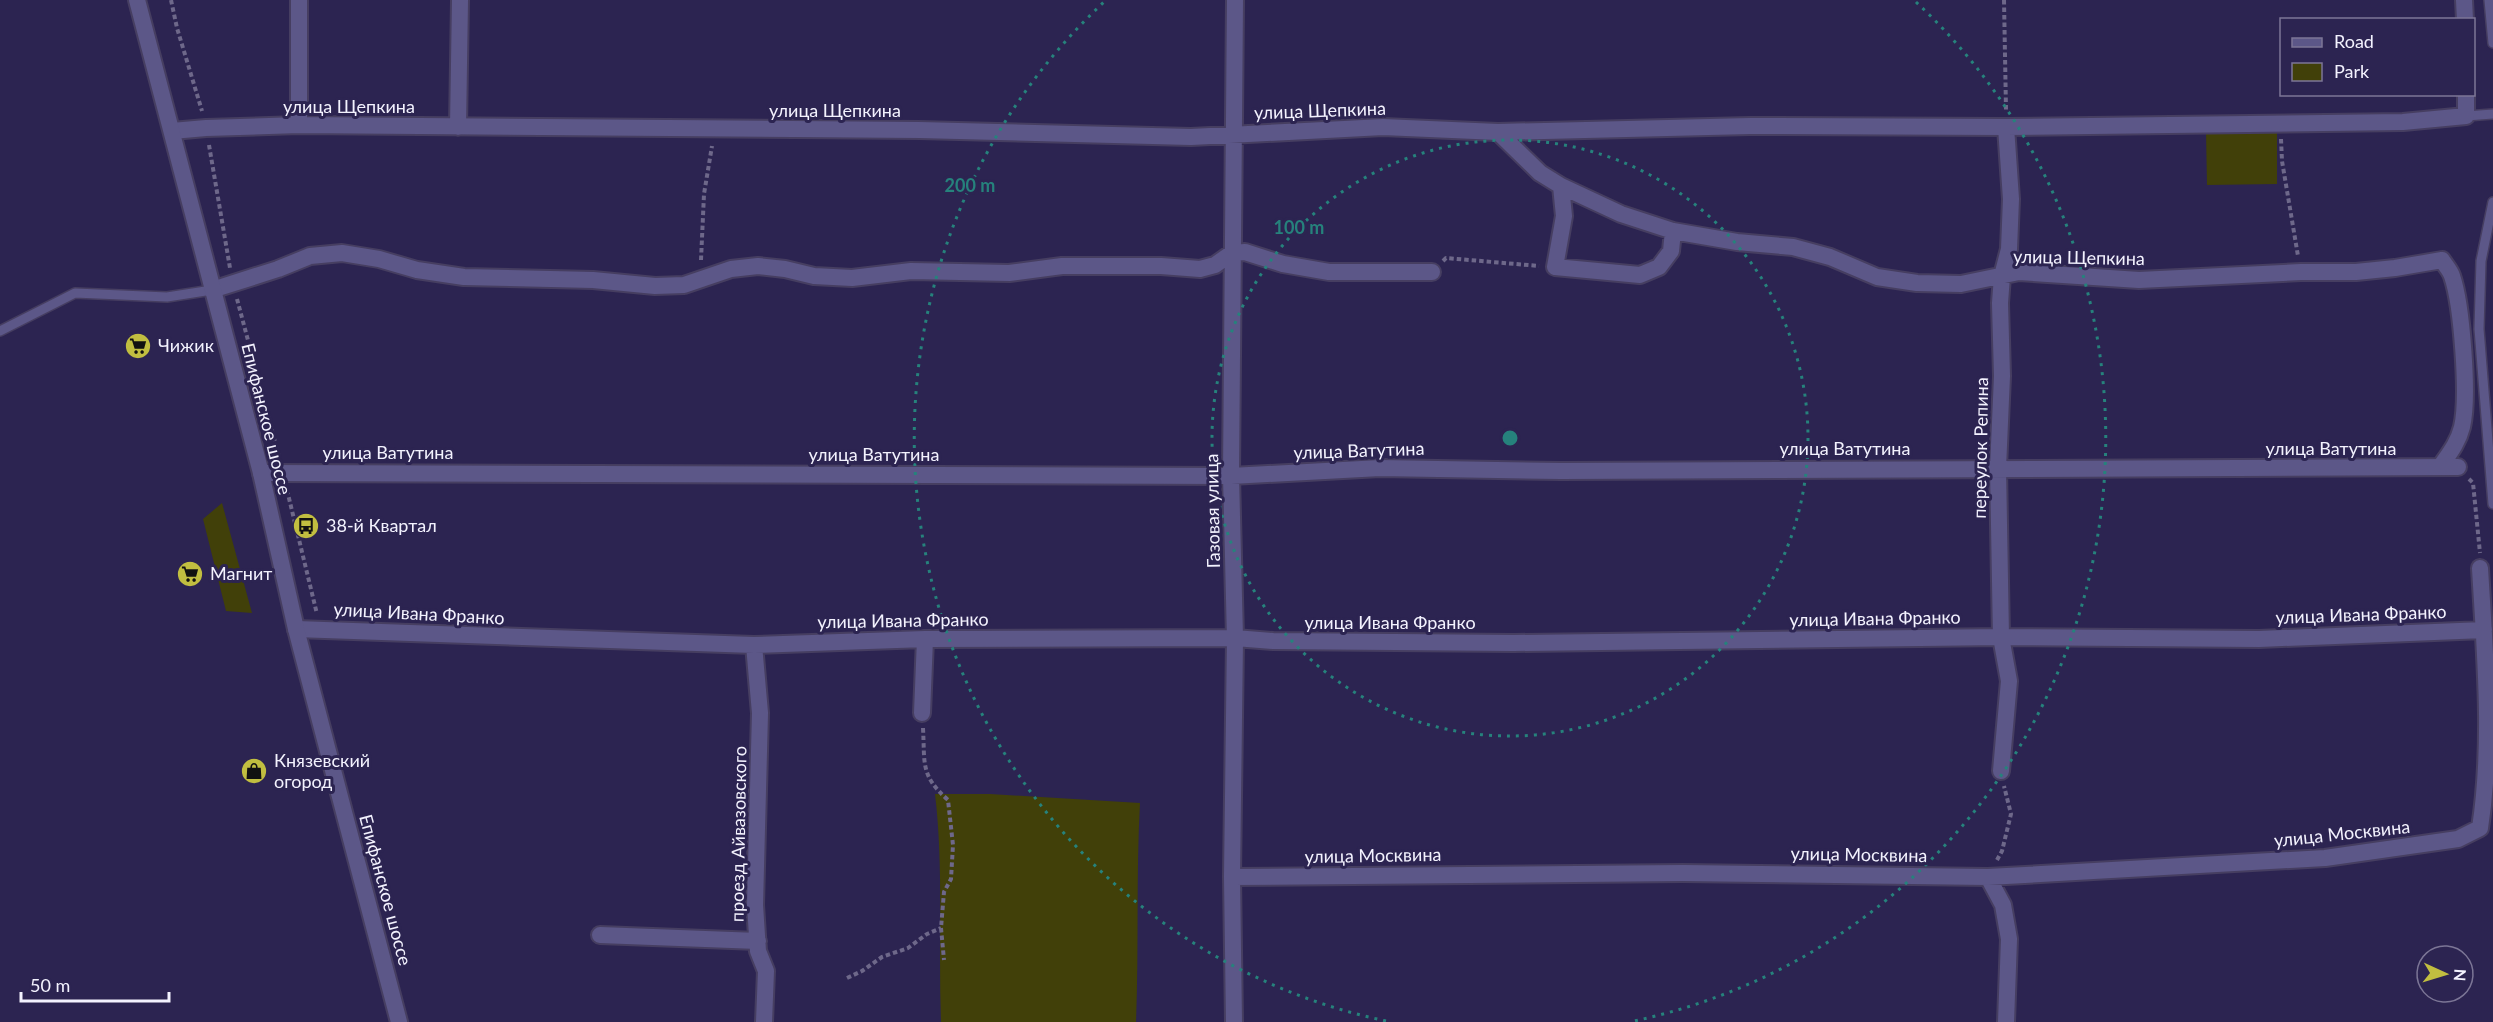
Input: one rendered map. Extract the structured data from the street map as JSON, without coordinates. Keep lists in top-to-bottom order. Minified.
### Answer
{"streets":{"street":["улица Щепкина","Епифанское шоссе","переулок Репина","улица Ватутина","Газовая улица","улица Ивана Франко","проезд Айвазовского","улица Москвина"]},"crossings":[["улица Щепкина","Епифанское шоссе"],["улица Щепкина","переулок Репина"],["улица Щепкина","улица Ватутина"],["улица Щепкина","Газовая улица"],["Епифанское шоссе","улица Ватутина"],["Епифанское шоссе","улица Ивана Франко"],["переулок Репина","улица Ватутина"],["переулок Репина","улица Ивана Франко"],["улица Ватутина","Газовая улица"],["Газовая улица","улица Ивана Франко"],["Газовая улица","улица Москвина"],["улица Ивана Франко","проезд Айвазовского"],["улица Ивана Франко","улица Москвина"]],"places":{"supermarket":["Чижик","Магнит"],"bus stop":["38-й Квартал"],"shop":["Князевский огород"]},"legend":["Road","Park"],"scale_bar":"50 m","north":"right","rings":["200 m","100 m"]}
